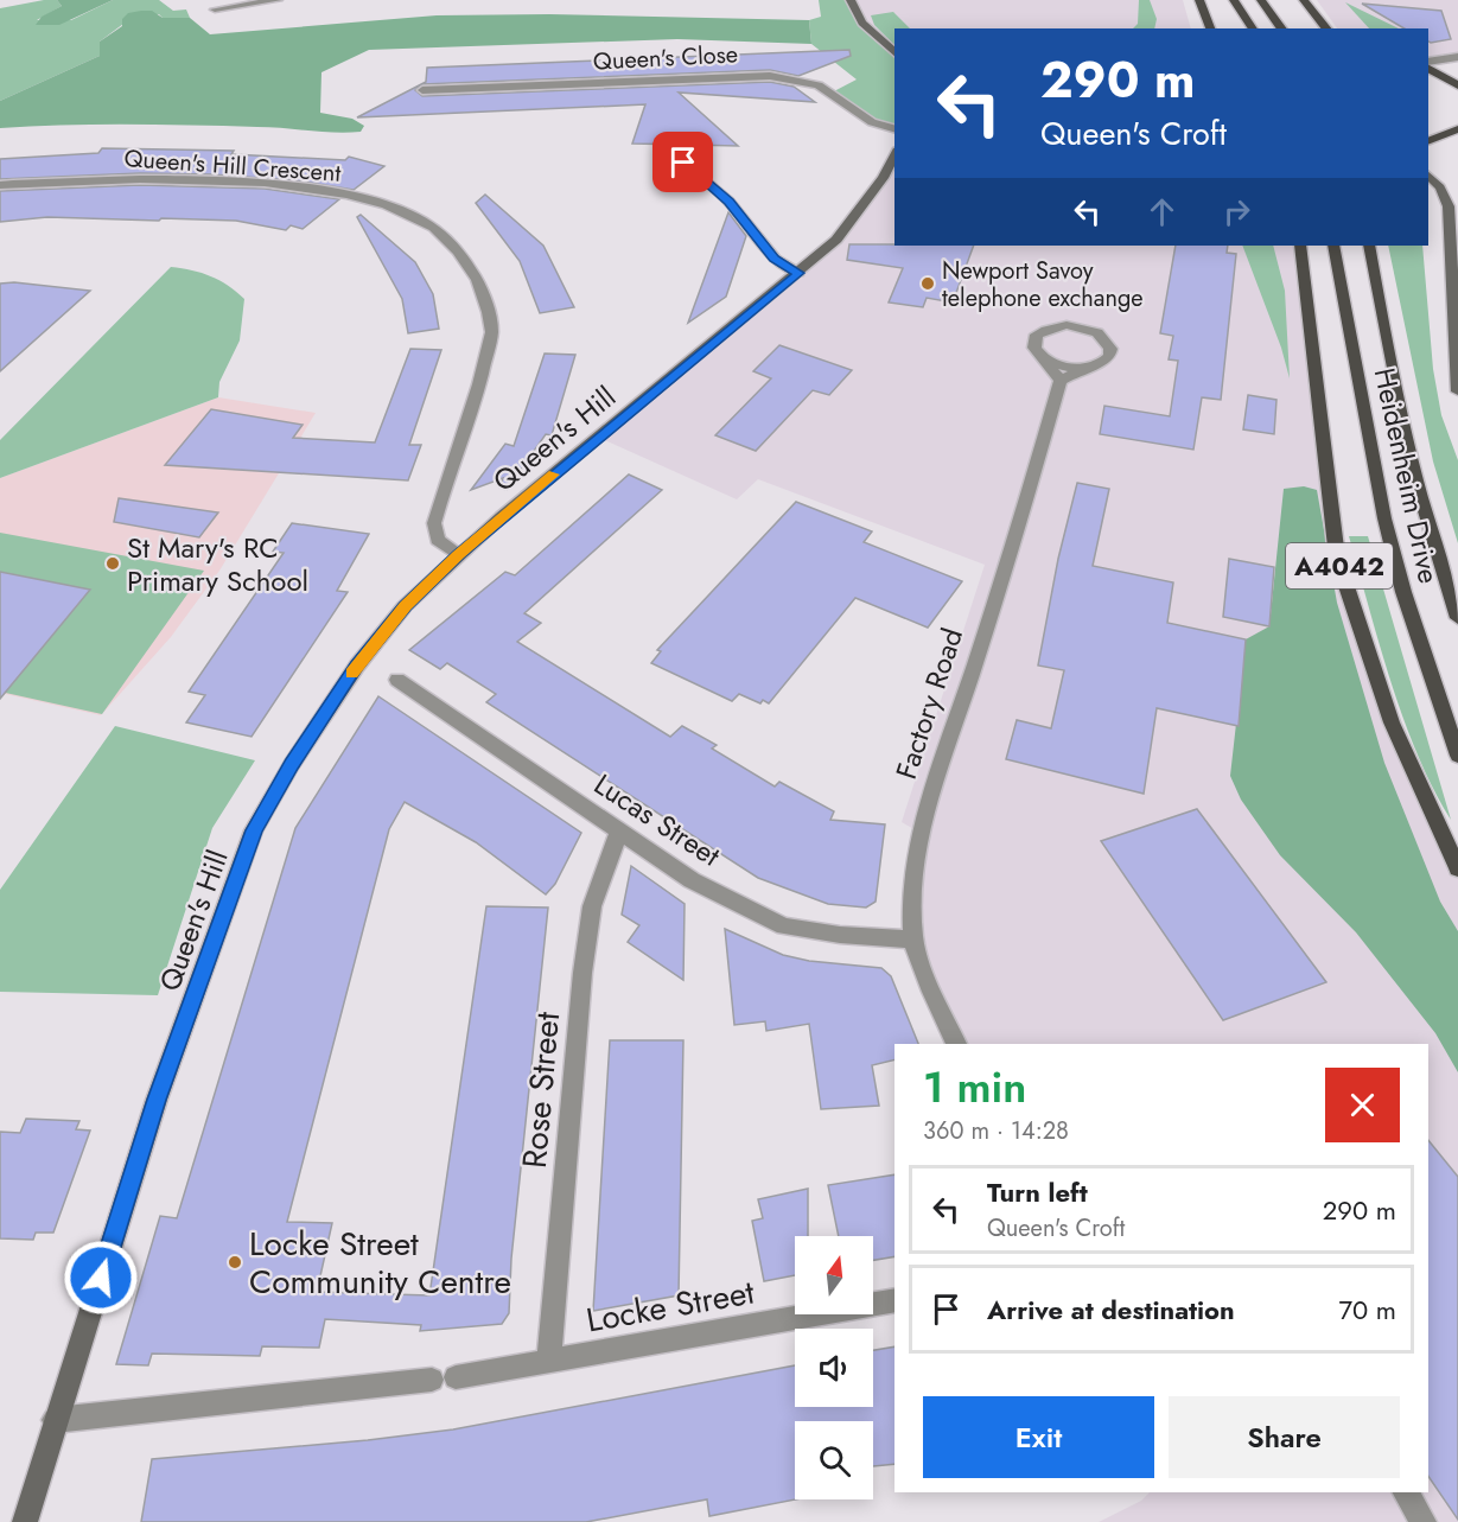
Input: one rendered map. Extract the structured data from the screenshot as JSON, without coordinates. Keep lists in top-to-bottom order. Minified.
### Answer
{"streets":{"main road":["Queen's Hill","Heidenheim Drive","A4042"],"street":["Queen's Close","Queen's Hill Crescent","Factory Road","Lucas Street","Rose Street","Locke Street"]},"crossings":[["Queen's Hill Crescent","Queen's Hill"],["Queen's Hill","Locke Street"],["Factory Road","Lucas Street"],["Lucas Street","Rose Street"],["Rose Street","Locke Street"]],"places":["Newport Savoy telephone exchange","St Mary's RC Primary School","Locke Street Community Centre"],"north":"top","page":{"turn":["290 m","Queen's Croft"],"heading":["1 min","360 m · 14:28"],"list":[{"name":"Turn left","note":"Queen's Croft","value":"290 m"},{"name":"Arrive at destination","value":"70 m"}],"buttons":["Exit","Share"]}}
